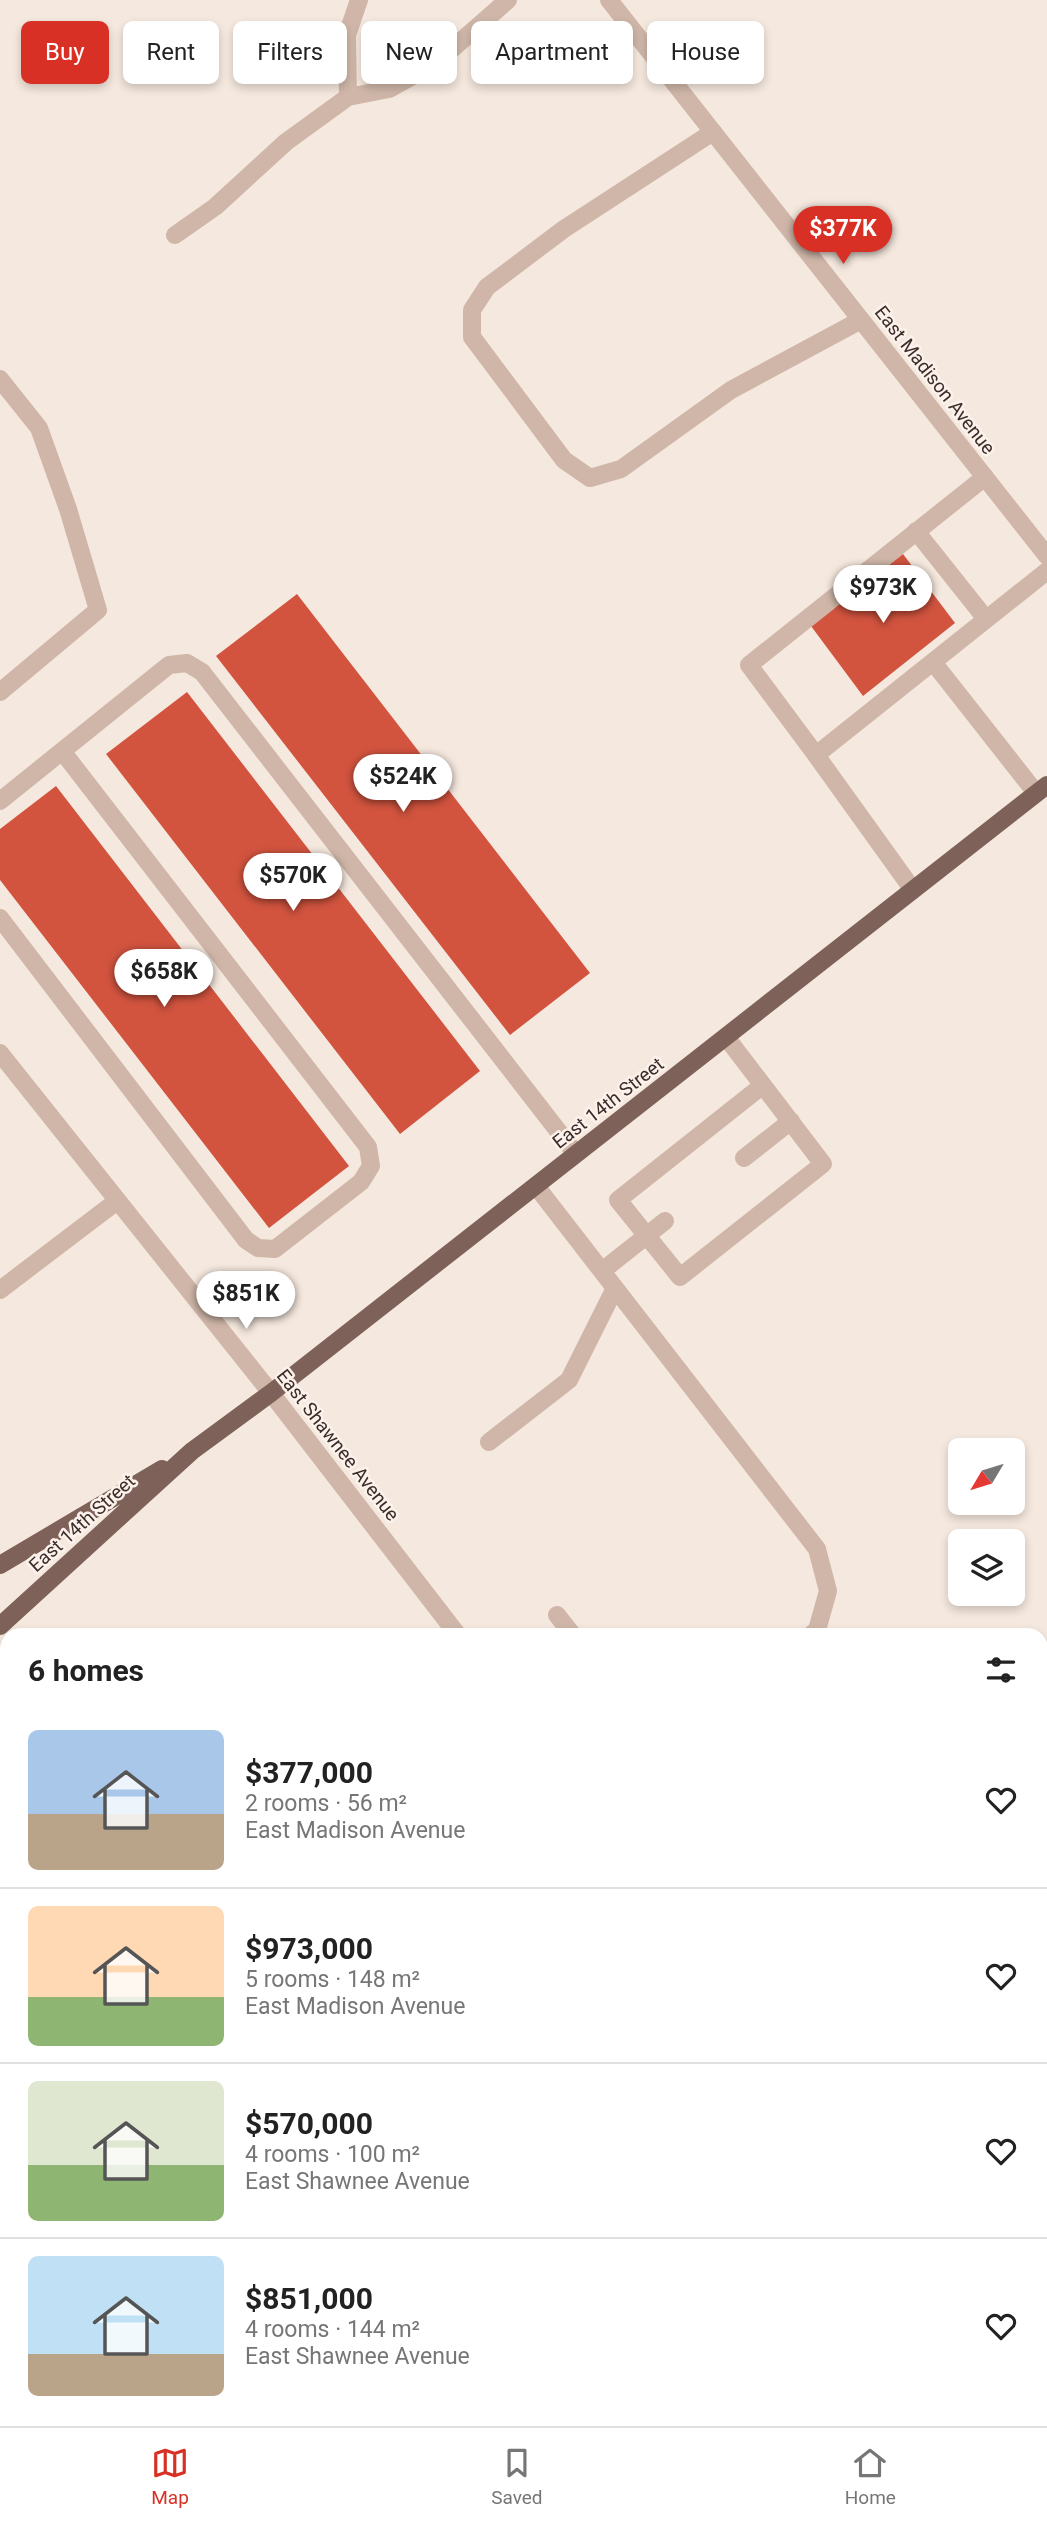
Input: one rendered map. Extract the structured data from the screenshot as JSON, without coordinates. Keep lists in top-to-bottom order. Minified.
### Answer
{"streets":{"main road":["East 14th Street"],"street":["East Madison Avenue","East Shawnee Avenue"]},"crossings":[["East 14th Street","East Shawnee Avenue"]],"north":"bottom left","page":{"chip":["Buy","Rent","Filters","New","Apartment","House"],"price":["$377K","$973K","$524K","$570K","$658K","$851K"],"heading":"6 homes","list":[{"name":"$377,000","note":"2 rooms · 56 m² · East Madison Avenue"},{"name":"$973,000","note":"5 rooms · 148 m² · East Madison Avenue"},{"name":"$570,000","note":"4 rooms · 100 m² · East Shawnee Avenue"},{"name":"$851,000","note":"4 rooms · 144 m² · East Shawnee Avenue"}],"tabs":["Map","Saved","Home"]}}
